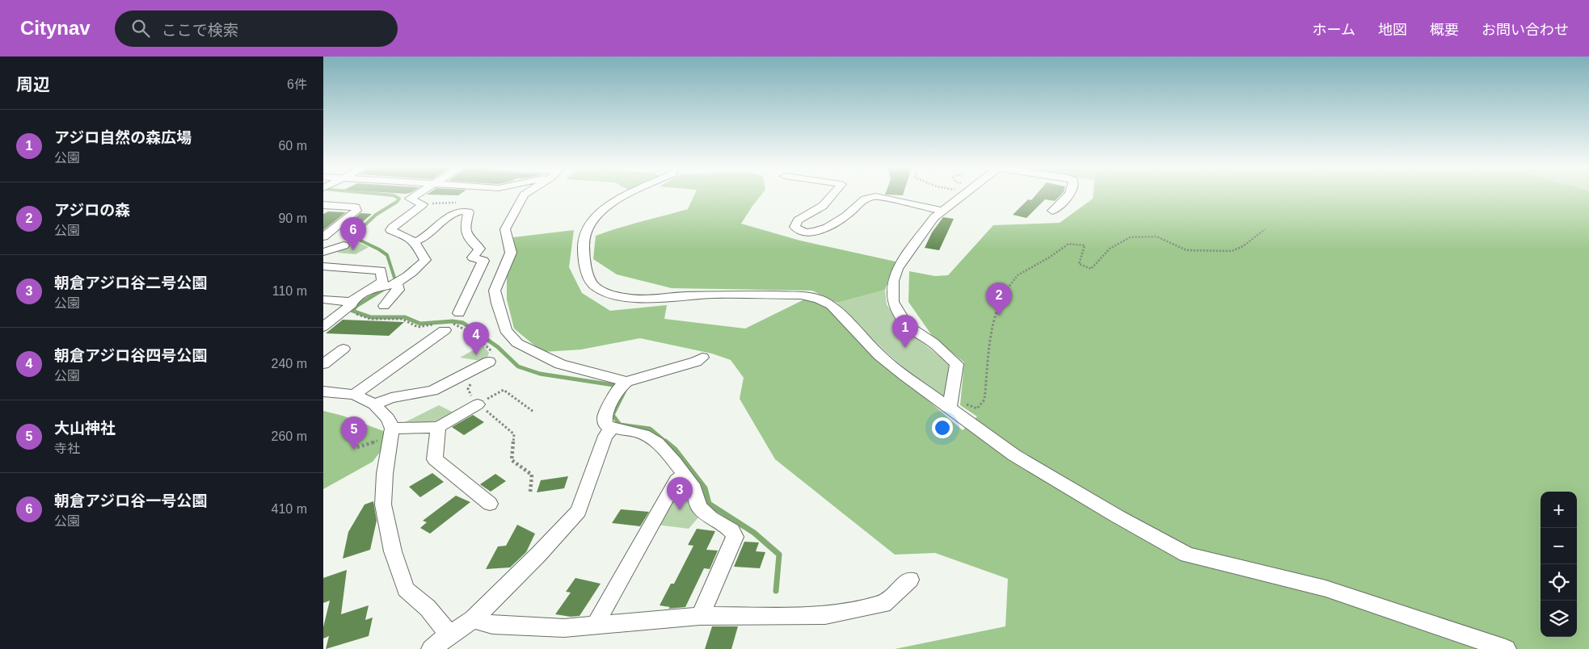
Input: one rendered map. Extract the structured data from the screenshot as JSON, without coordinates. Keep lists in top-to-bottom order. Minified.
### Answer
{"page":{"header":"Citynav","search":"ここで検索","nav":["ホーム","地図","概要","お問い合わせ"],"heading":["周辺","6件"],"list":[{"mark":"1","name":"アジロ自然の森広場","note":"公園","value":"60 m"},{"mark":"2","name":"アジロの森","note":"公園","value":"90 m"},{"mark":"3","name":"朝倉アジロ谷二号公園","note":"公園","value":"110 m"},{"mark":"4","name":"朝倉アジロ谷四号公園","note":"公園","value":"240 m"},{"mark":"5","name":"大山神社","note":"寺社","value":"260 m"},{"mark":"6","name":"朝倉アジロ谷一号公園","note":"公園","value":"410 m"}],"pins":["6","2","1","4","5","3"],"map_buttons":["+","−"]}}
